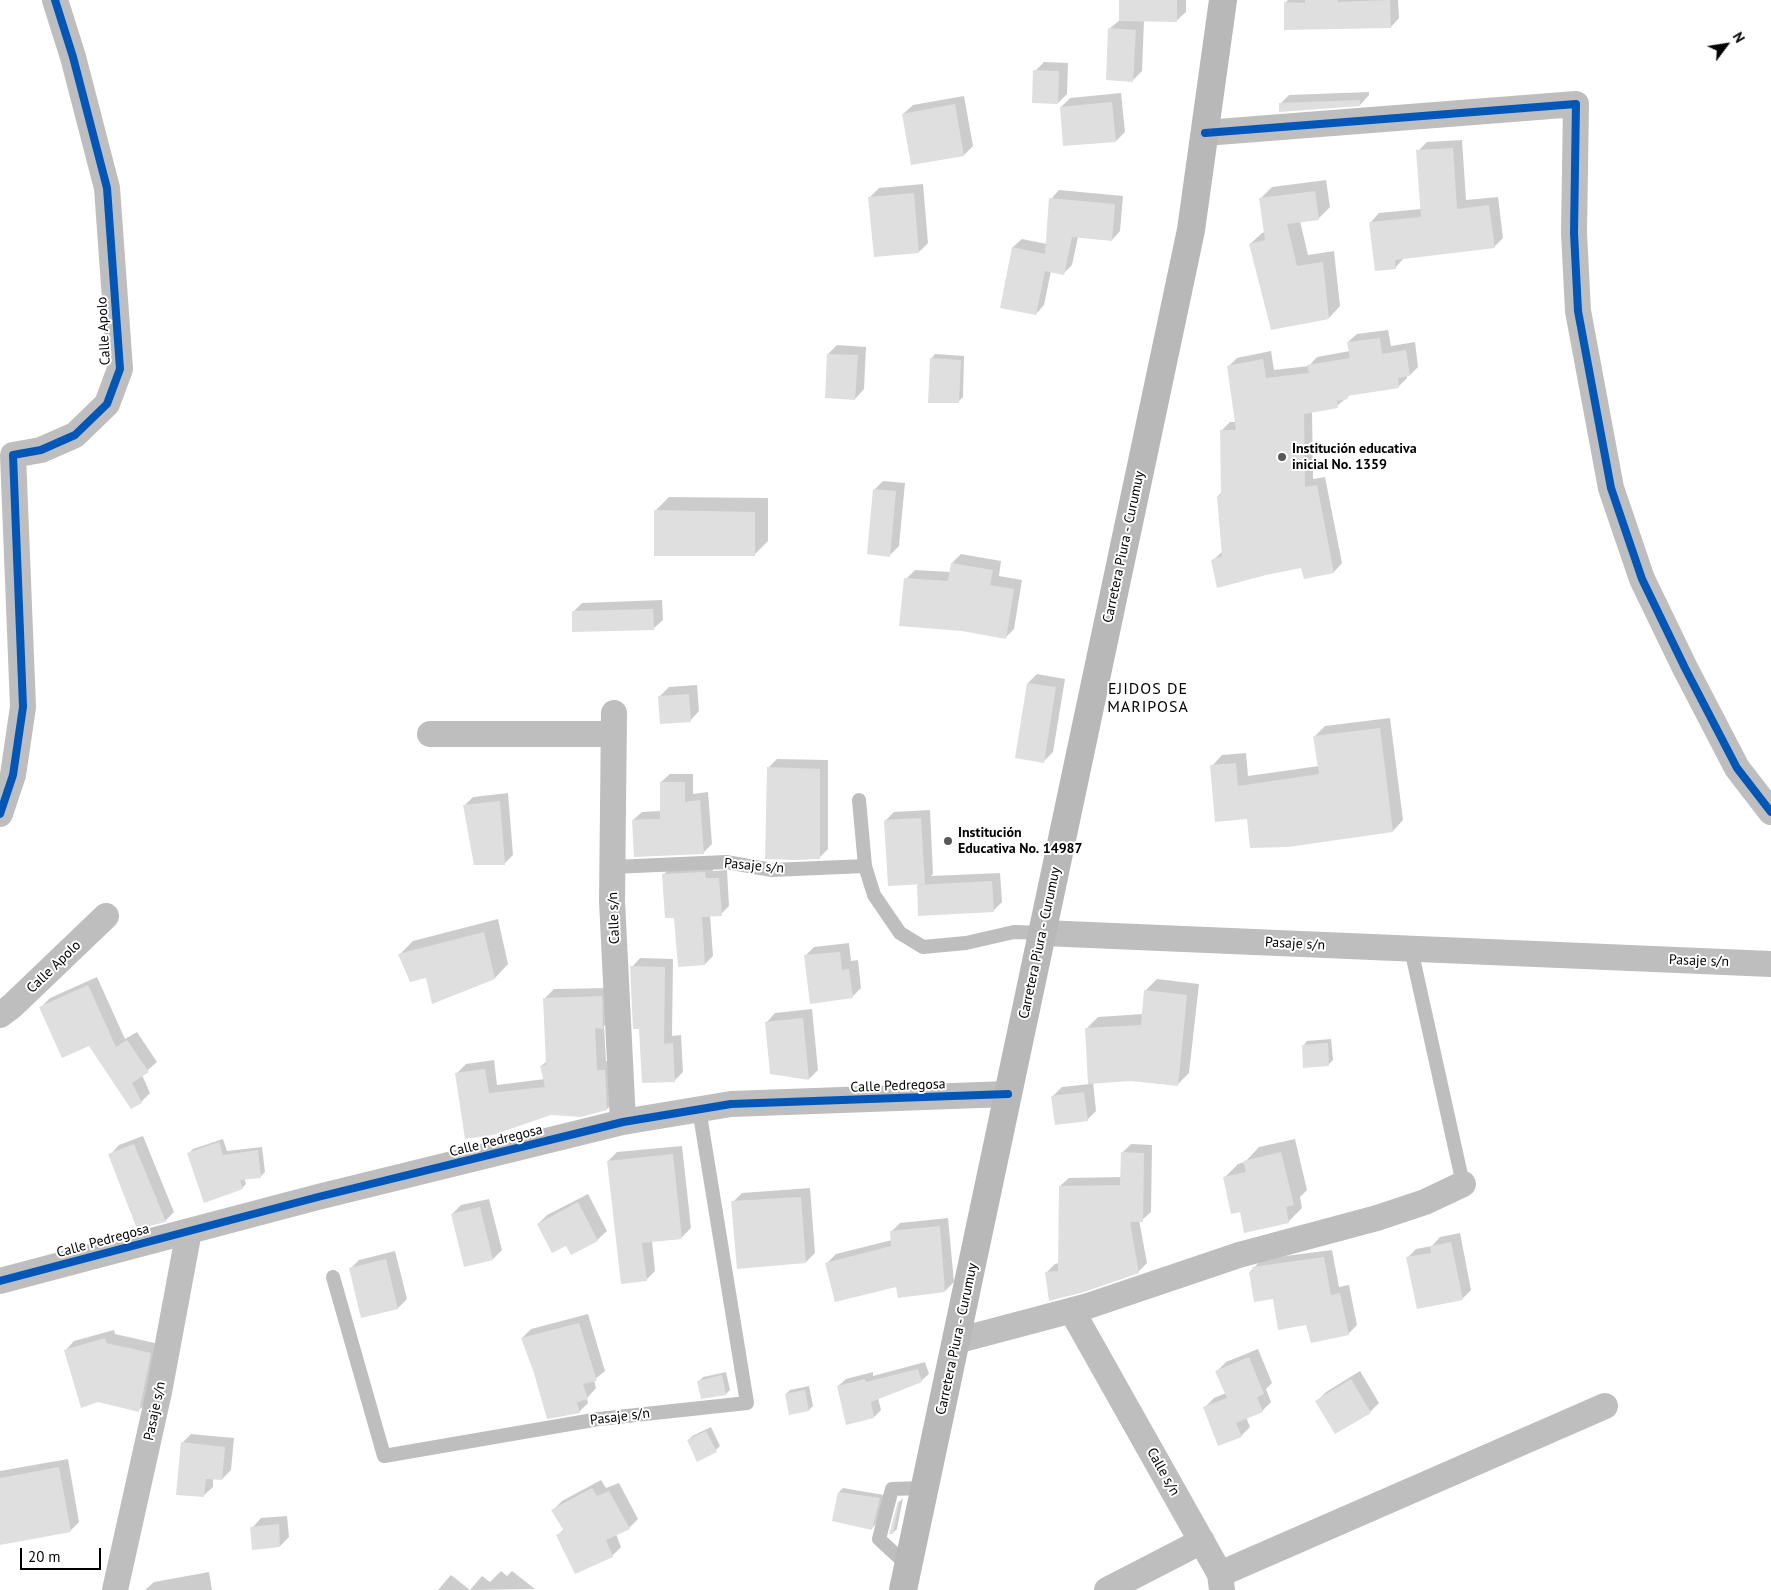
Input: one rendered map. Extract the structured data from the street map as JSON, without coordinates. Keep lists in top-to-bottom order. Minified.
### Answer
{"streets":{"main road":["Carretera Piura - Curumuy"],"street":["Calle Apolo","Pasaje s/n","Calle s/n","Calle Pedregosa"]},"crossings":[["Carretera Piura - Curumuy","Pasaje s/n"],["Carretera Piura - Curumuy","Calle Pedregosa"],["Pasaje s/n","Calle s/n"],["Pasaje s/n","Calle Pedregosa"],["Calle s/n","Calle Pedregosa"]],"districts":["EJIDOS DE MARIPOSA"],"places":["Institución educativa inicial No. 1359","Institución Educativa No. 14987"],"scale_bar":"20 m","north":"top right"}
